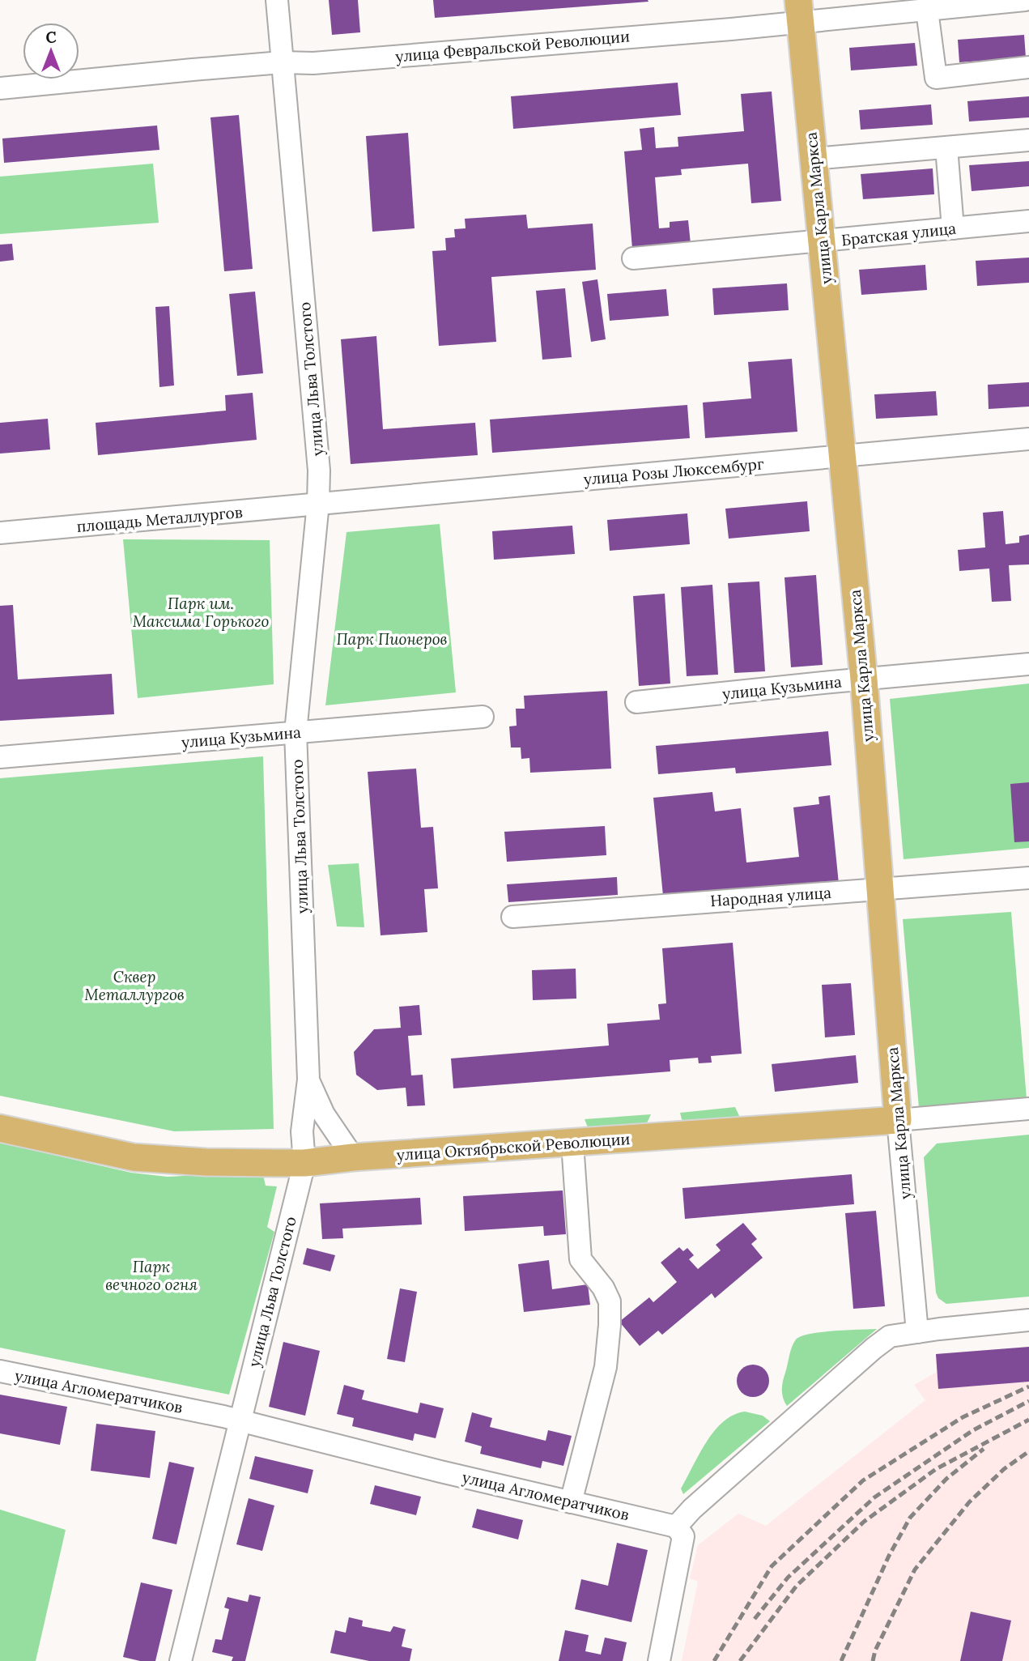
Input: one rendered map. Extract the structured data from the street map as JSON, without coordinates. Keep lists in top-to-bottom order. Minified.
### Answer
{"streets":{"main road":["улица Карла Маркса","улица Октябрьской Революции"],"street":["улица Февральской Революции","Братская улица","улица Льва Толстого","улица Розы Люксембург","площадь Металлургов","улица Кузьмина","Народная улица","улица Агломератчиков"]},"crossings":[["улица Февральской Революции","улица Карла Маркса"],["улица Февральской Революции","улица Льва Толстого"],["улица Карла Маркса","Братская улица"],["улица Карла Маркса","улица Розы Люксембург"],["улица Карла Маркса","улица Кузьмина"],["улица Карла Маркса","Народная улица"],["улица Карла Маркса","улица Октябрьской Революции"],["улица Льва Толстого","улица Розы Люксембург"],["улица Льва Толстого","площадь Металлургов"],["улица Льва Толстого","улица Кузьмина"],["улица Льва Толстого","улица Октябрьской Революции"],["улица Льва Толстого","улица Агломератчиков"],["улица Розы Люксембург","площадь Металлургов"]],"parks":["Парк им. Максима Горького","Парк Пионеров","Сквер Металлургов","Парк вечного огня"],"north":"top"}
